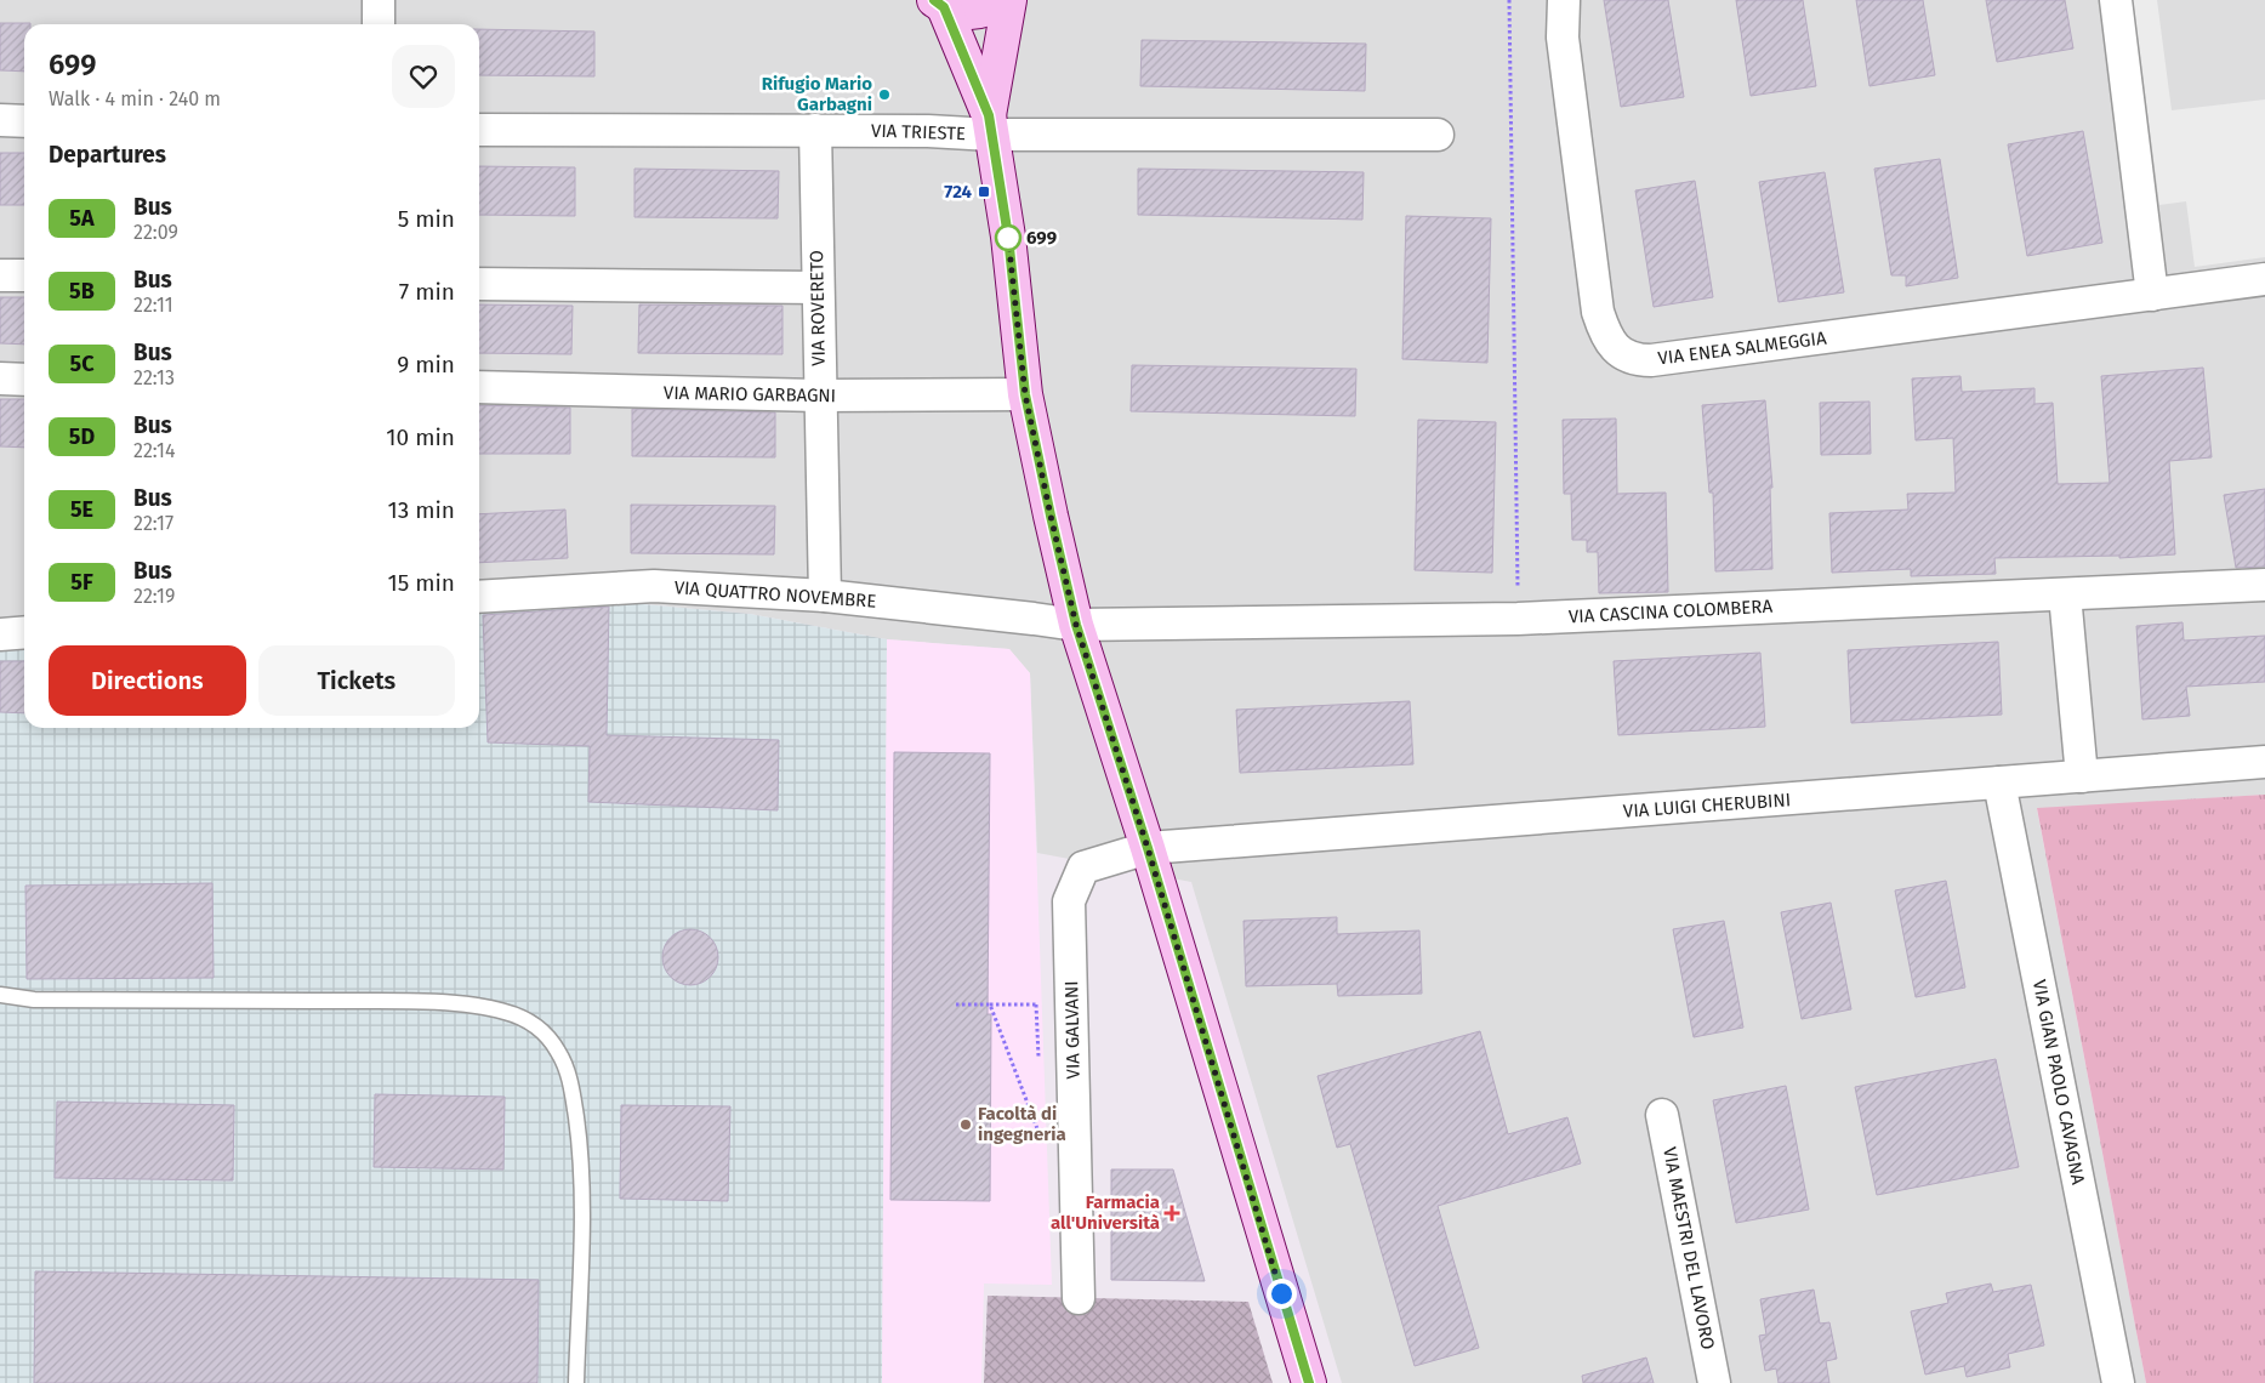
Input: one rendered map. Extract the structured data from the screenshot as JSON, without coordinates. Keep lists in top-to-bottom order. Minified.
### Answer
{"streets":{"street":["VIA TRIESTE","VIA ROVERETO","VIA ENEA SALMEGGIA","VIA MARIO GARBAGNI","VIA QUATTRO NOVEMBRE","VIA CASCINA COLOMBERA","VIA LUIGI CHERUBINI","VIA GALVANI","VIA GIAN PAOLO CAVAGNA","VIA MAESTRI DEL LAVORO"]},"crossings":[["VIA TRIESTE","VIA ROVERETO"],["VIA ROVERETO","VIA MARIO GARBAGNI"],["VIA ROVERETO","VIA QUATTRO NOVEMBRE"],["VIA QUATTRO NOVEMBRE","VIA CASCINA COLOMBERA"],["VIA LUIGI CHERUBINI","VIA GALVANI"],["VIA LUIGI CHERUBINI","VIA GIAN PAOLO CAVAGNA"]],"places":{"other":["Rifugio Mario Garbagni","699","Facoltà di ingegneria"],"transit":["724"],"health":["Farmacia all'Università"]},"lines":["bus line 5A"],"page":{"heading":[["699","Walk · 4 min · 240 m"],"Departures"],"list":[{"mark":"5A","name":"Bus","note":"22:09","value":"5 min"},{"mark":"5B","name":"Bus","note":"22:11","value":"7 min"},{"mark":"5C","name":"Bus","note":"22:13","value":"9 min"},{"mark":"5D","name":"Bus","note":"22:14","value":"10 min"},{"mark":"5E","name":"Bus","note":"22:17","value":"13 min"},{"mark":"5F","name":"Bus","note":"22:19","value":"15 min"}],"buttons":["Directions","Tickets"]}}
